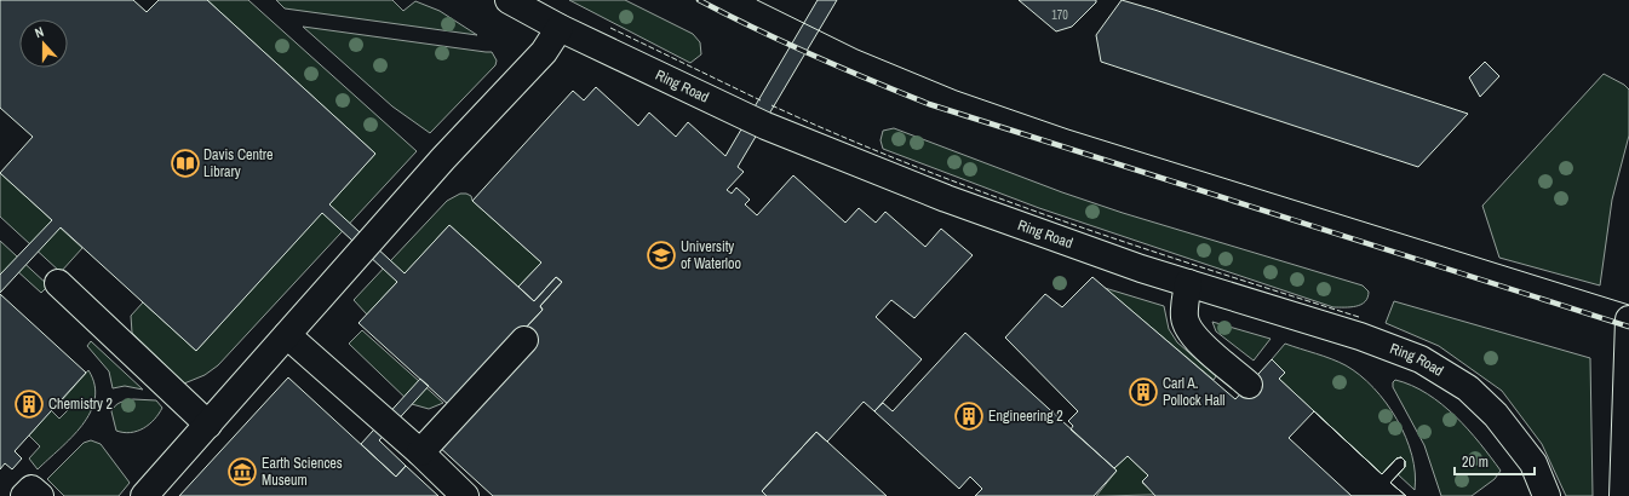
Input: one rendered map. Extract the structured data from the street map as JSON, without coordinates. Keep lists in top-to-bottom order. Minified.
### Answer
{"streets":{"street":["Ring Road"]},"places":{"library":["Davis Centre Library"],"school or university":["University of Waterloo"],"building":["Carl A. Pollock Hall","Chemistry 2","Engineering 2"],"museum":["Earth Sciences Museum"]},"house_numbers":["170"],"scale_bar":"20 m","north":"top"}
